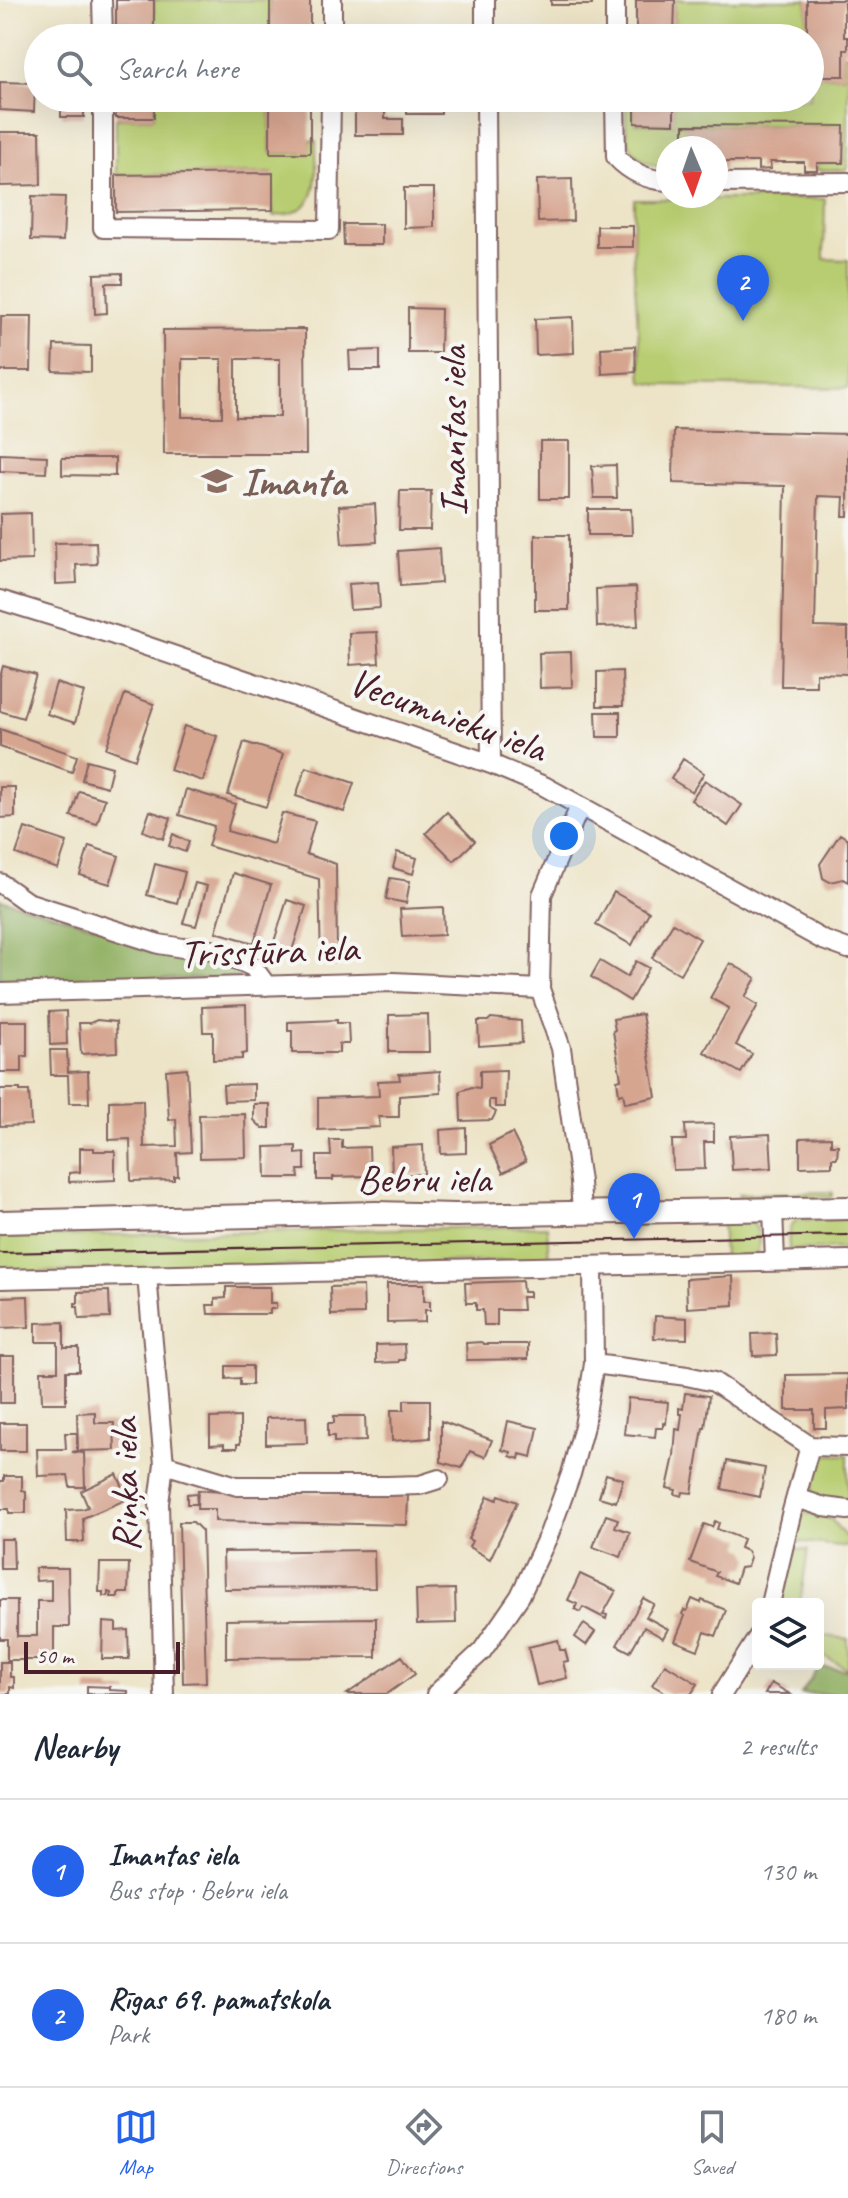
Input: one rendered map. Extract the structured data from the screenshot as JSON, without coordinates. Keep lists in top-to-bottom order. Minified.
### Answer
{"streets":{"street":["Imantas iela","Vecumnieku iela","Trīsstūra iela","Bebru iela","Riņķa iela"]},"crossings":[["Imantas iela","Vecumnieku iela"]],"places":{"school or university":["Imanta"]},"scale_bar":"50 m","north":"bottom","page":{"search":"Search here","pins":["2","1"],"scale":"50 m","heading":["Nearby","2 results"],"list":[{"mark":"1","name":"Imantas iela","note":"Bus stop · Bebru iela","value":"130 m"},{"mark":"2","name":"Rīgas 69. pamatskola","note":"Park","value":"180 m"}],"nav":["Map","Directions","Saved"]}}
